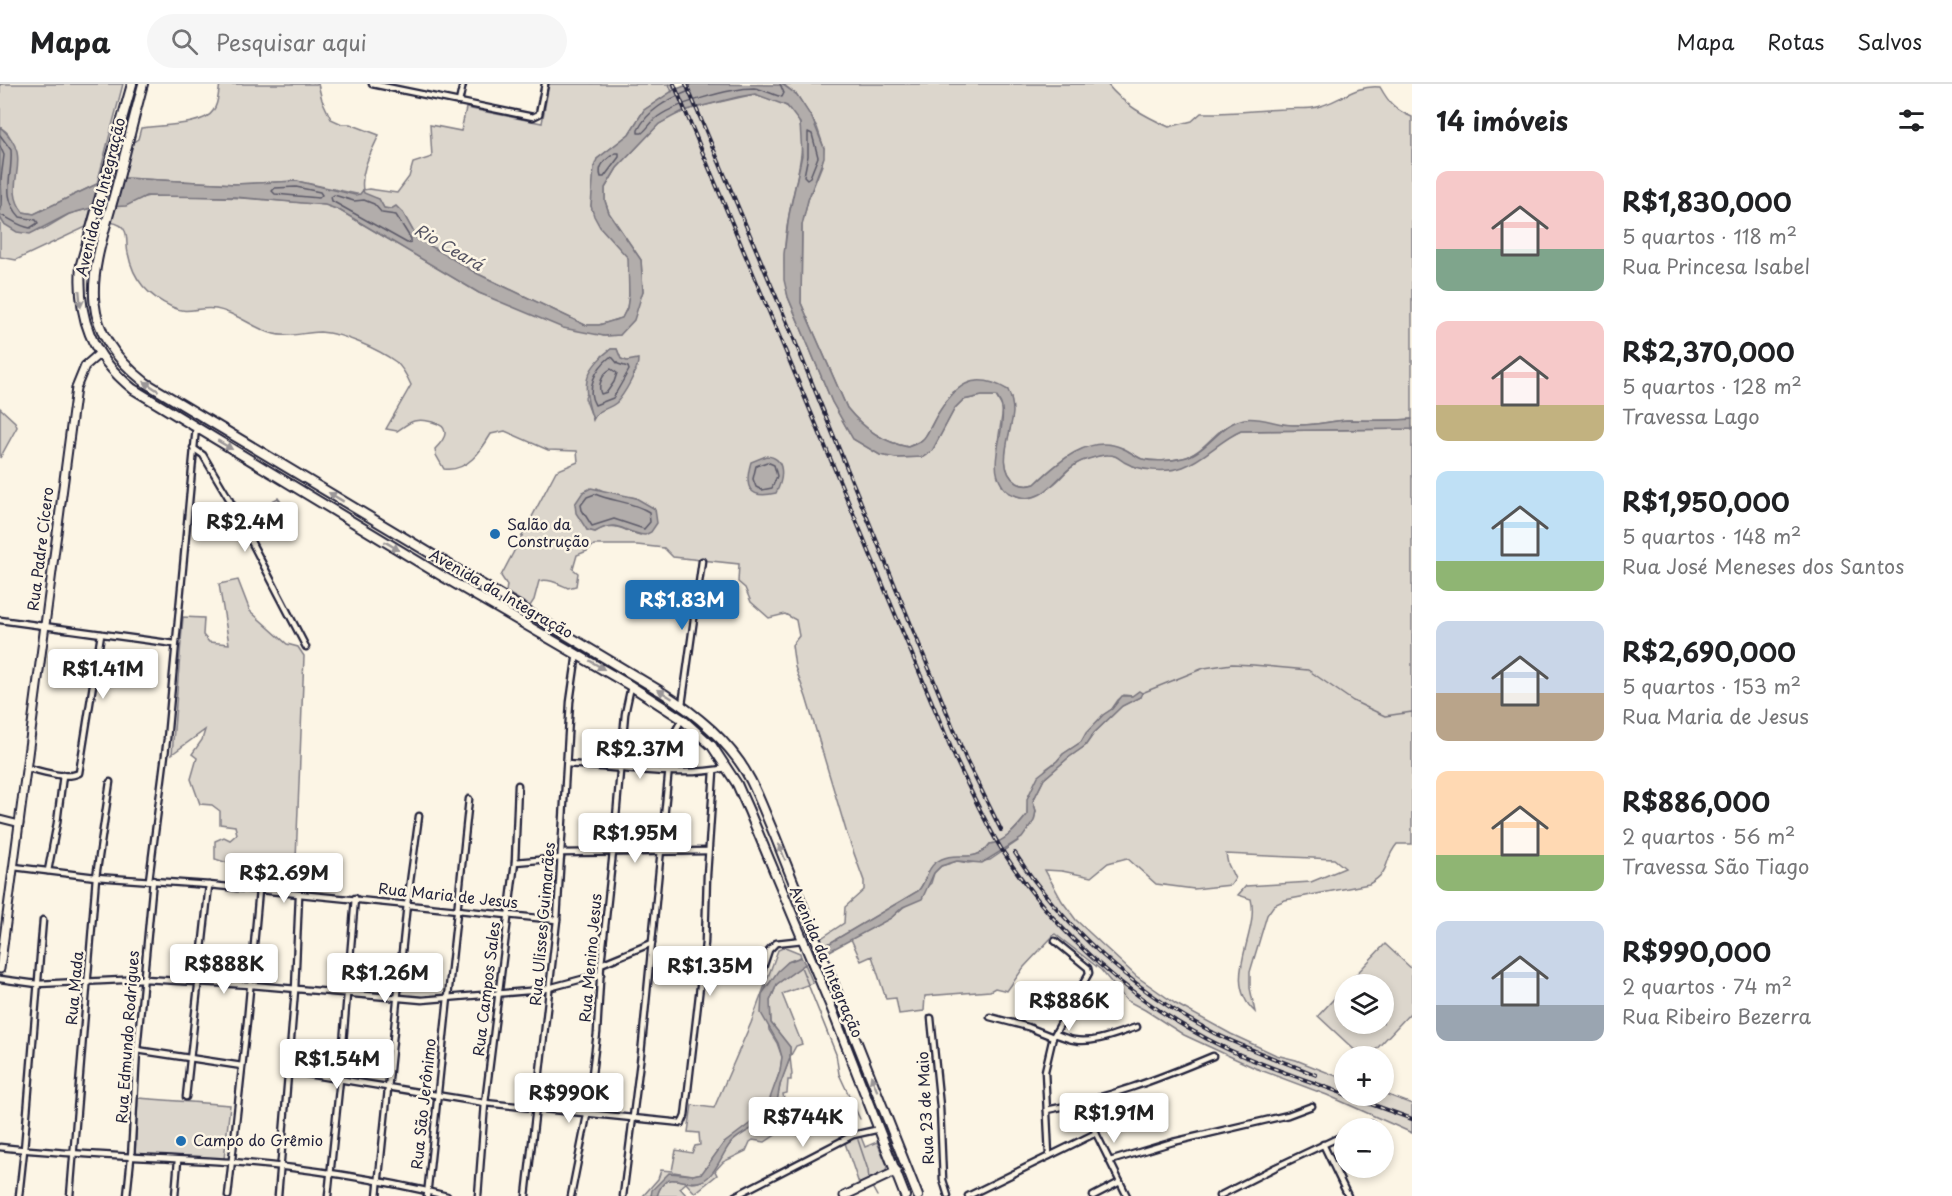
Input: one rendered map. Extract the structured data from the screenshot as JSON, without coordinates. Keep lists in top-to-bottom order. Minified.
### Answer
{"streets":{"main road":["Avenida da Integração"],"street":["Rua Padre Cícero","Rua Maria de Jesus","Rua Ulisses Guimarães","Rua Menino Jesus","Rua Mada","Rua Campos Sales","Rua Edmundo Rodrigues","Rua São Jerônimo","Rua 23 de Maio"]},"crossings":[["Avenida da Integração","Rua Padre Cícero"],["Avenida da Integração","Rua Ulisses Guimarães"],["Avenida da Integração","Rua Menino Jesus"],["Avenida da Integração","Rua Edmundo Rodrigues"],["Rua Padre Cícero","Rua Maria de Jesus"],["Rua Maria de Jesus","Rua Ulisses Guimarães"],["Rua Maria de Jesus","Rua Mada"],["Rua Maria de Jesus","Rua Campos Sales"],["Rua Maria de Jesus","Rua Edmundo Rodrigues"],["Rua Maria de Jesus","Rua São Jerônimo"]],"water":["Rio Ceará"],"places":["Salão da Construção","Campo do Grêmio"],"page":{"header":"Mapa","search":"Pesquisar aqui","nav":["Mapa","Rotas","Salvos"],"heading":"14 imóveis","list":[{"name":"R$1,830,000","note":"5 quartos · 118 m² · Rua Princesa Isabel"},{"name":"R$2,370,000","note":"5 quartos · 128 m² · Travessa Lago"},{"name":"R$1,950,000","note":"5 quartos · 148 m² · Rua José Meneses dos Santos"},{"name":"R$2,690,000","note":"5 quartos · 153 m² · Rua Maria de Jesus"},{"name":"R$886,000","note":"2 quartos · 56 m² · Travessa São Tiago"},{"name":"R$990,000","note":"2 quartos · 74 m² · Rua Ribeiro Bezerra"}],"price":["R$2.4M","R$1.83M","R$1.41M","R$2.37M","R$1.95M","R$2.69M","R$888K","R$1.35M","R$1.26M","R$886K","R$1.54M","R$990K","R$1.91M","R$744K"],"map_buttons":["+","−"]}}
